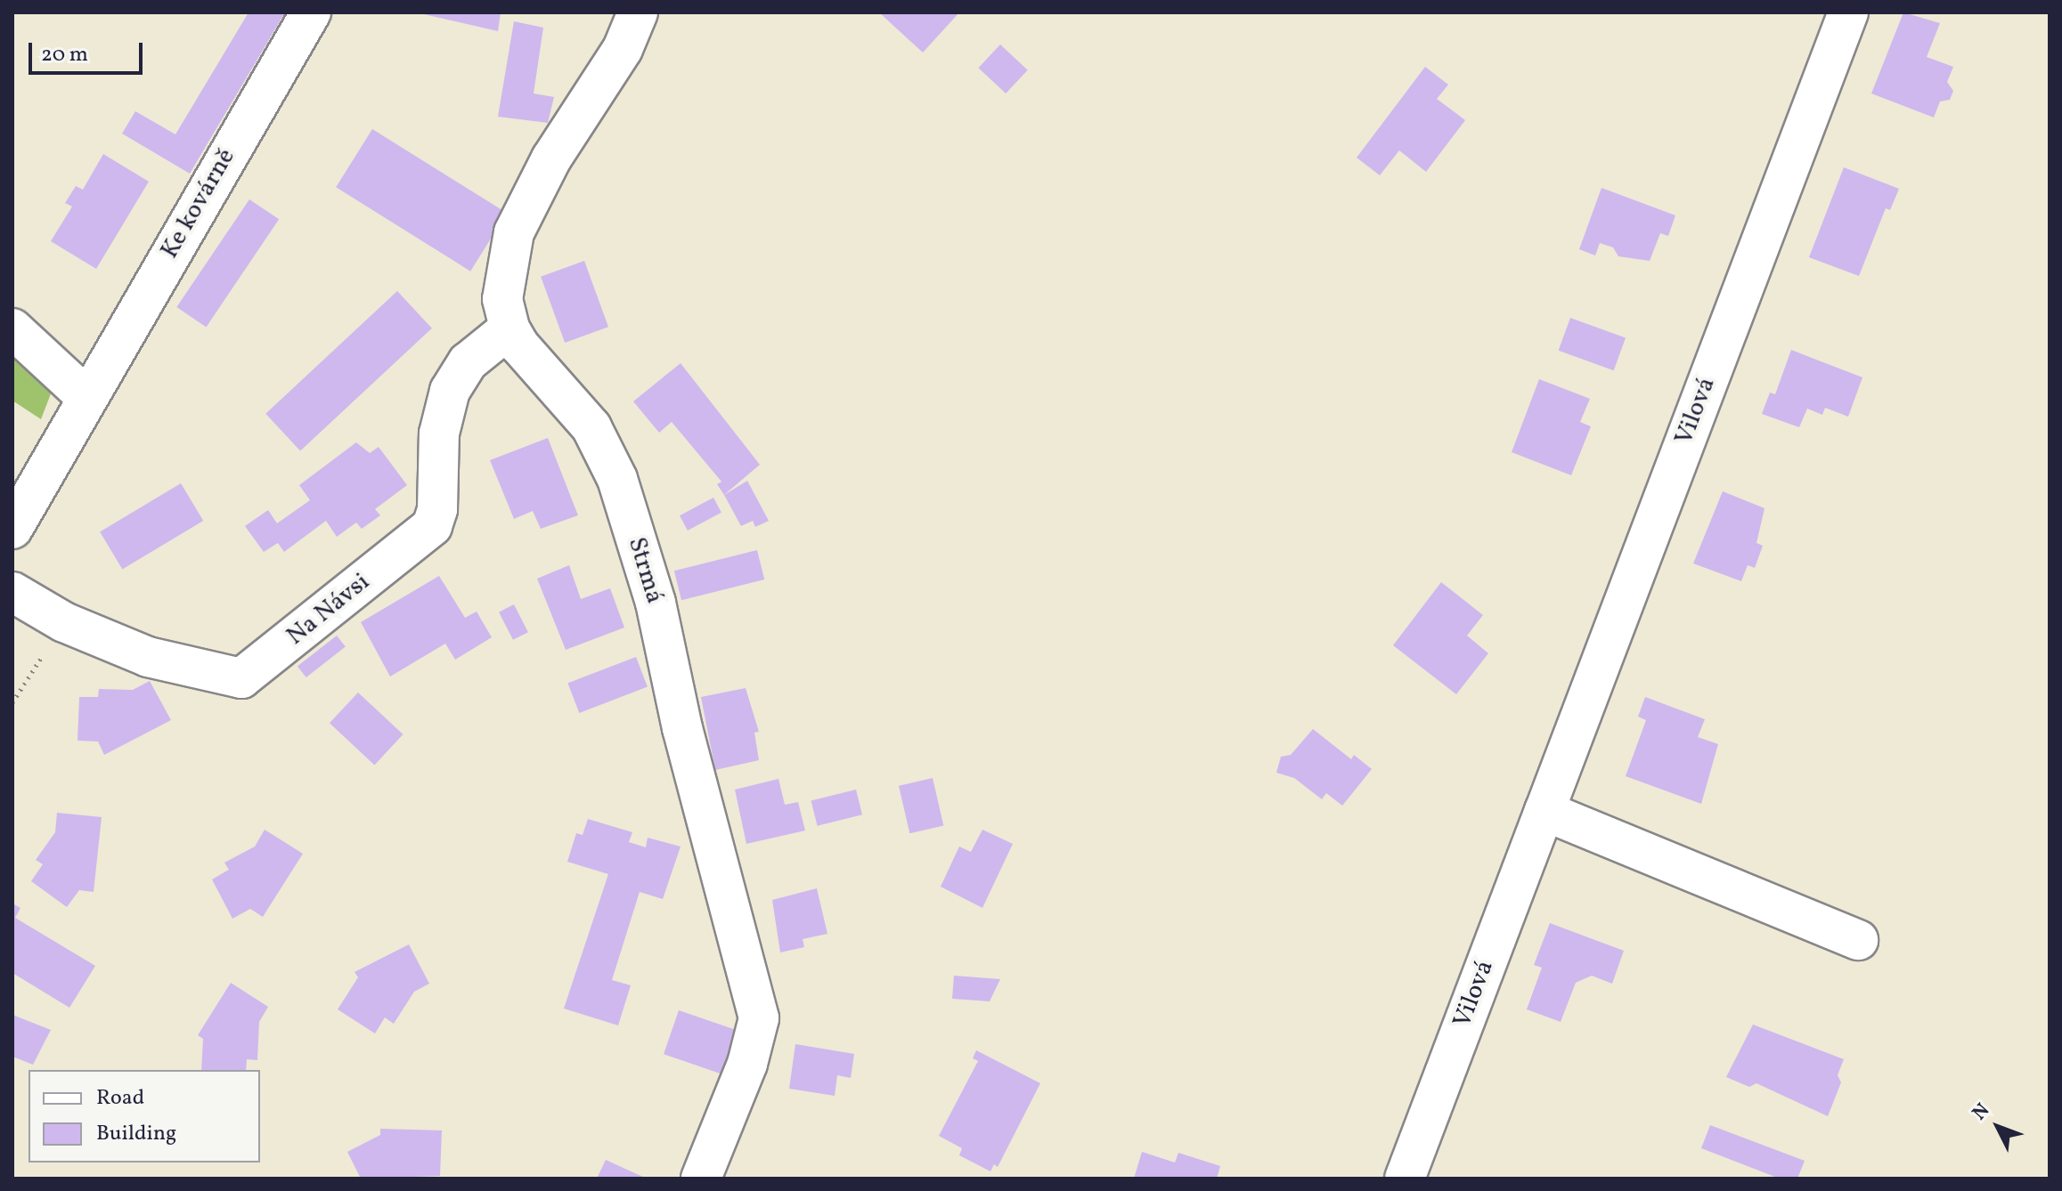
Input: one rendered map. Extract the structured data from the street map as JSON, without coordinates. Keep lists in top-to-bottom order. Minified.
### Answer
{"streets":{"street":["Ke kovárně","Vilová","Strmá","Na Návsi"]},"crossings":[["Strmá","Na Návsi"]],"legend":["Road","Building"],"scale_bar":"20 m","north":"top left"}
